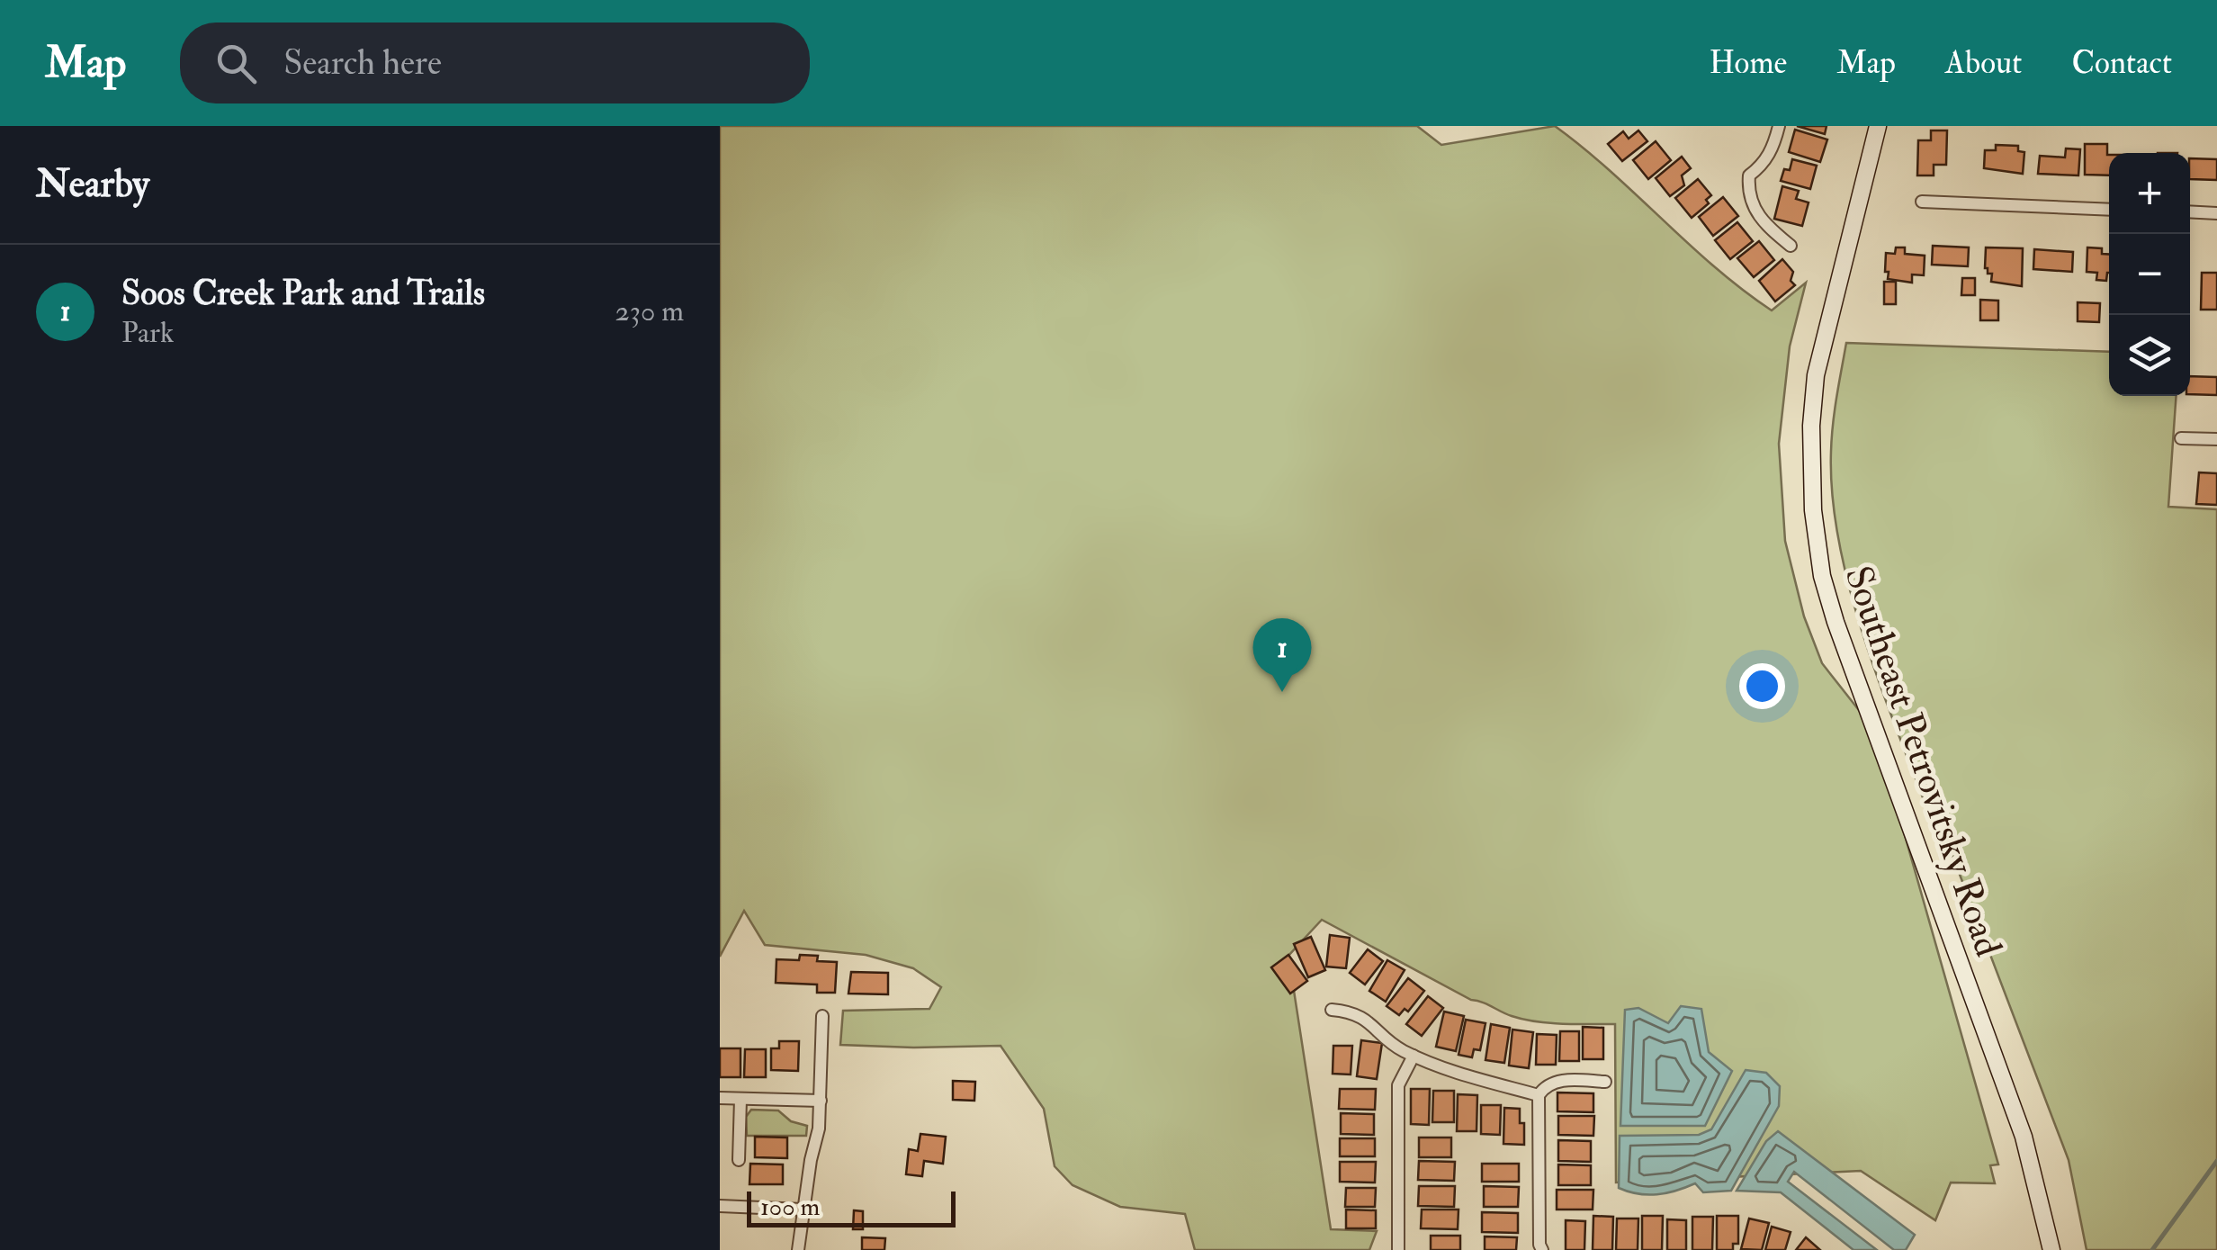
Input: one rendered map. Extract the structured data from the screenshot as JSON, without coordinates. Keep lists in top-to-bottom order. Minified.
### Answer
{"streets":{"main road":["Southeast Petrovitsky Road"]},"scale_bar":"100 m","page":{"header":"Map","search":"Search here","nav":["Home","Map","About","Contact"],"heading":"Nearby","map_buttons":["+","−"],"list":[{"mark":"1","name":"Soos Creek Park and Trails","note":"Park","value":"230 m"}],"pins":"1","scale":"100 m"}}
